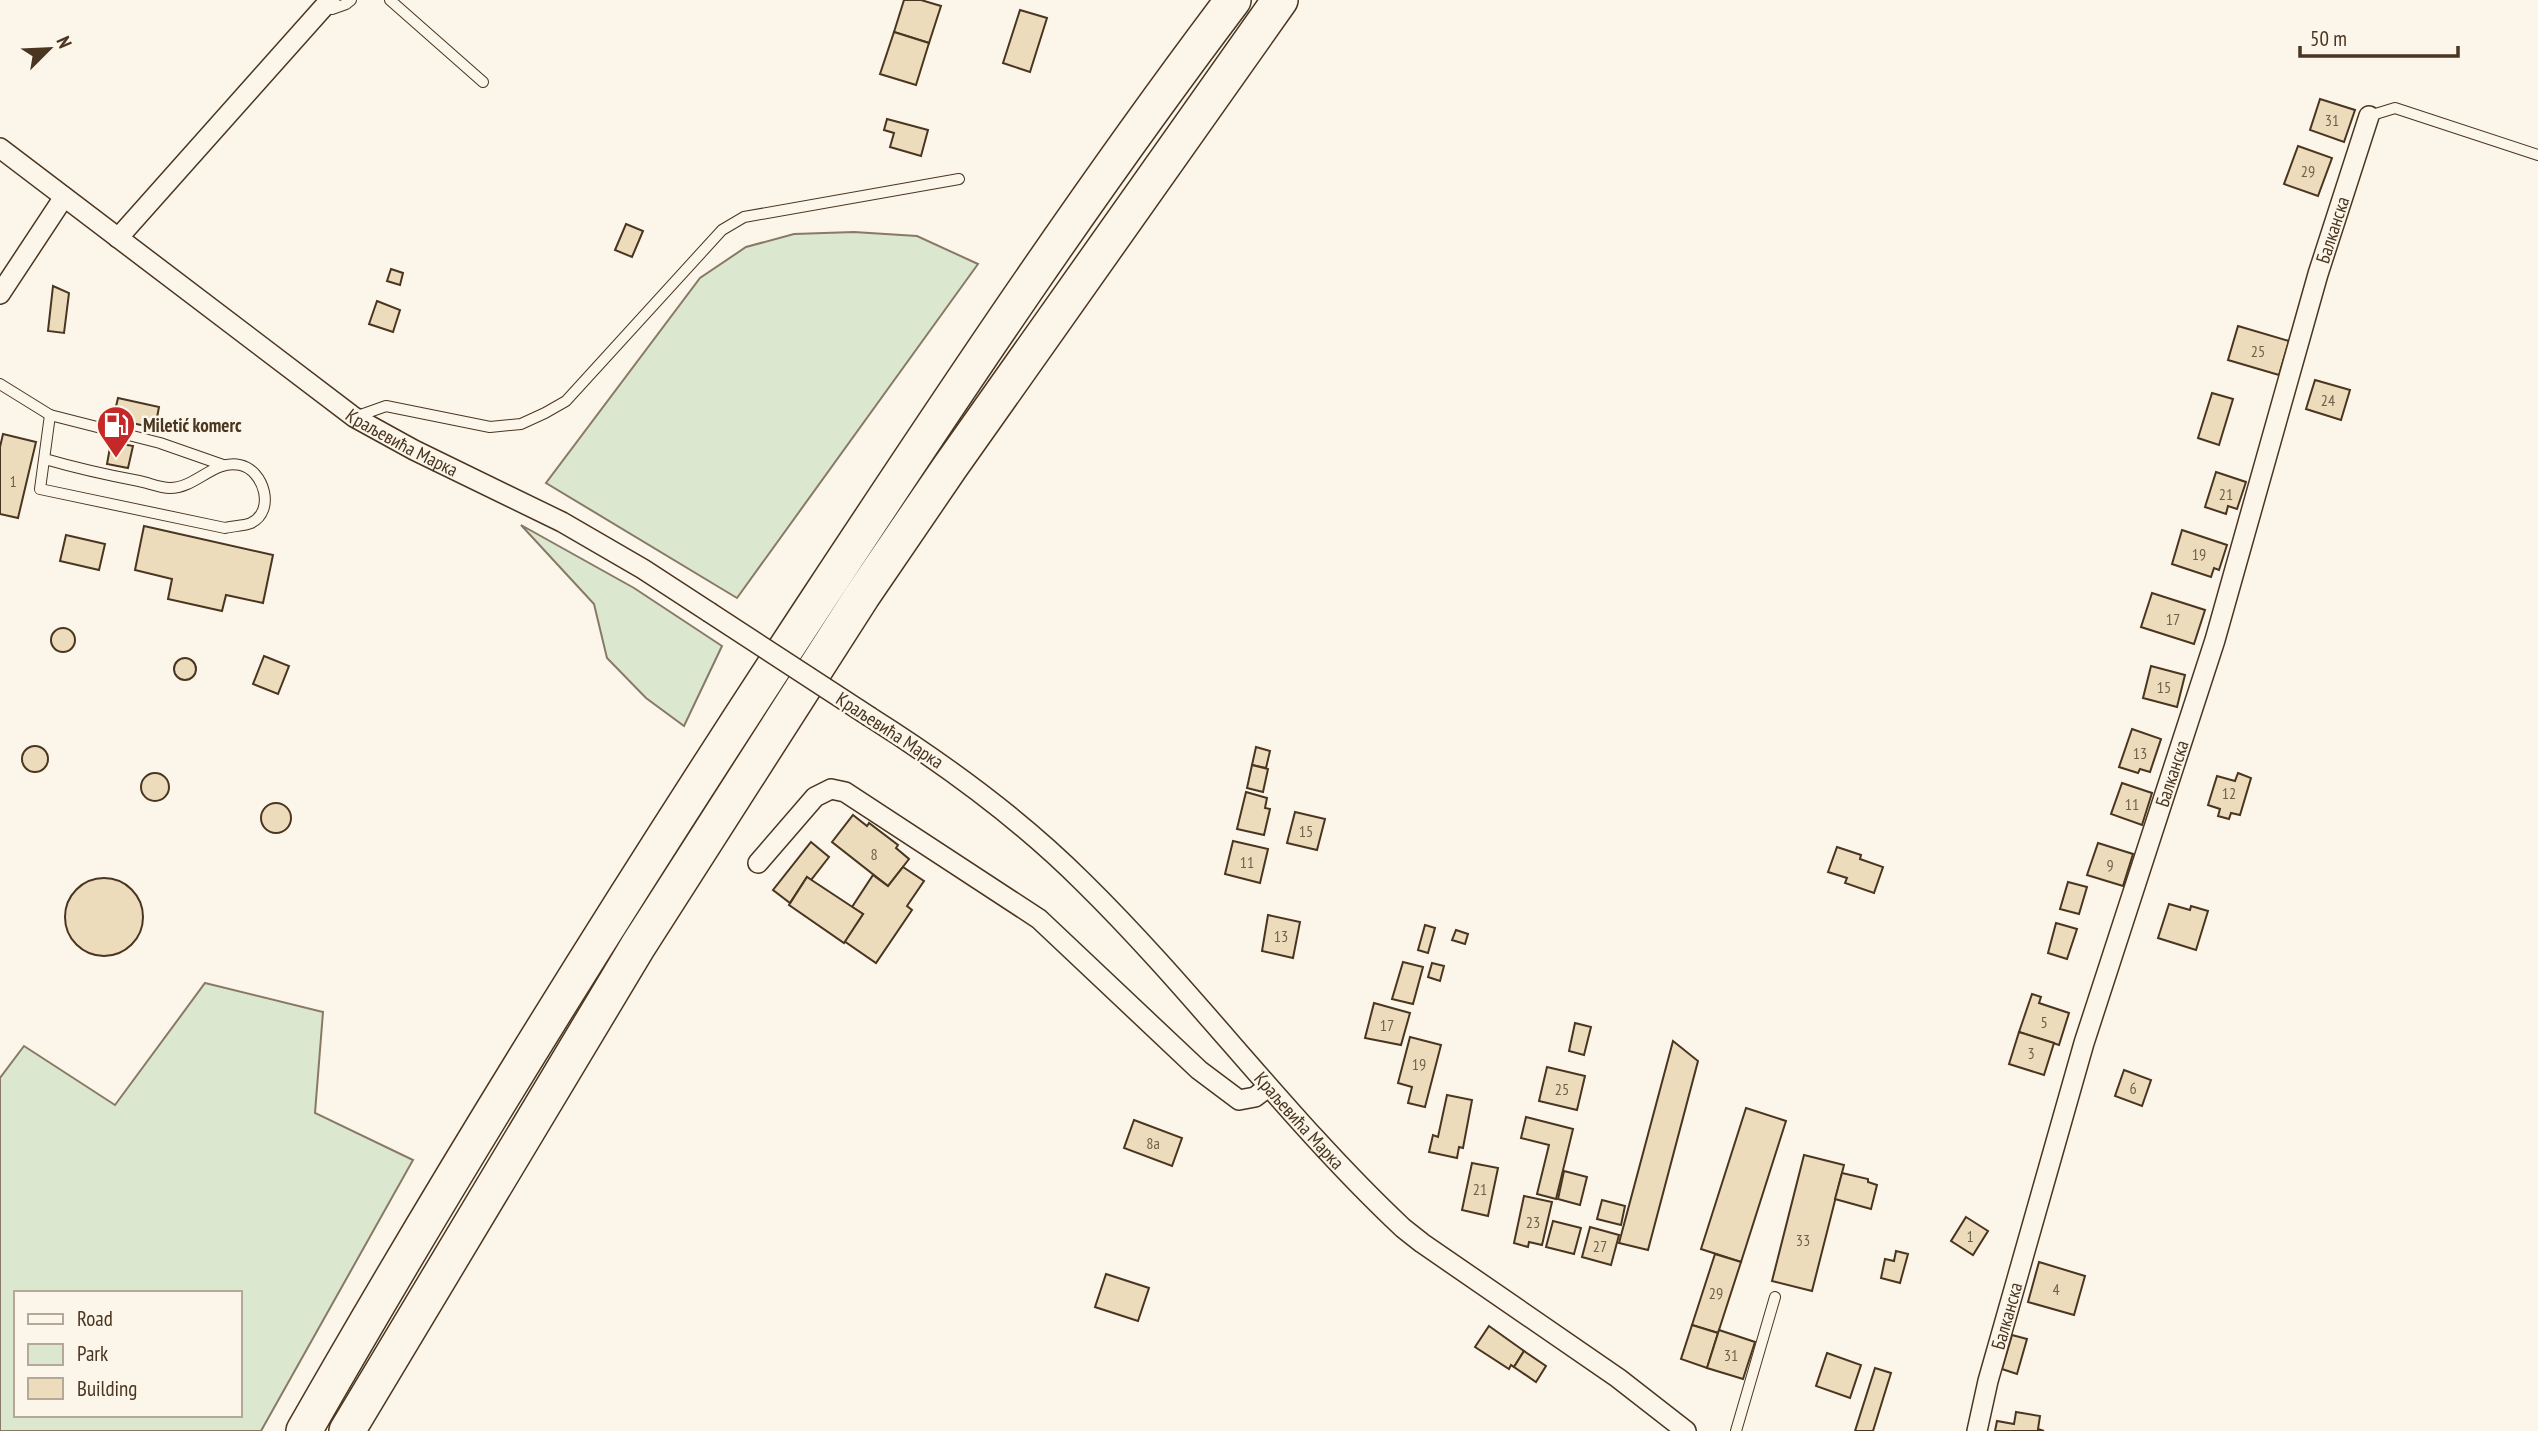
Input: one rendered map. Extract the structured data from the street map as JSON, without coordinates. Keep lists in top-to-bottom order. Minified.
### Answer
{"streets":{"street":["Балканска","Краљевића Марка"]},"places":{"fuel station":["Miletić komerc"]},"house_numbers":["31","29","25","24","1","21","19","17","15","13","12","11","15","8","11","9","13","5","17","3","19","6","25","8a","21","23","1","33","27","4","29","31"],"legend":["Road","Park","Building"],"scale_bar":"50 m","north":"top right"}
